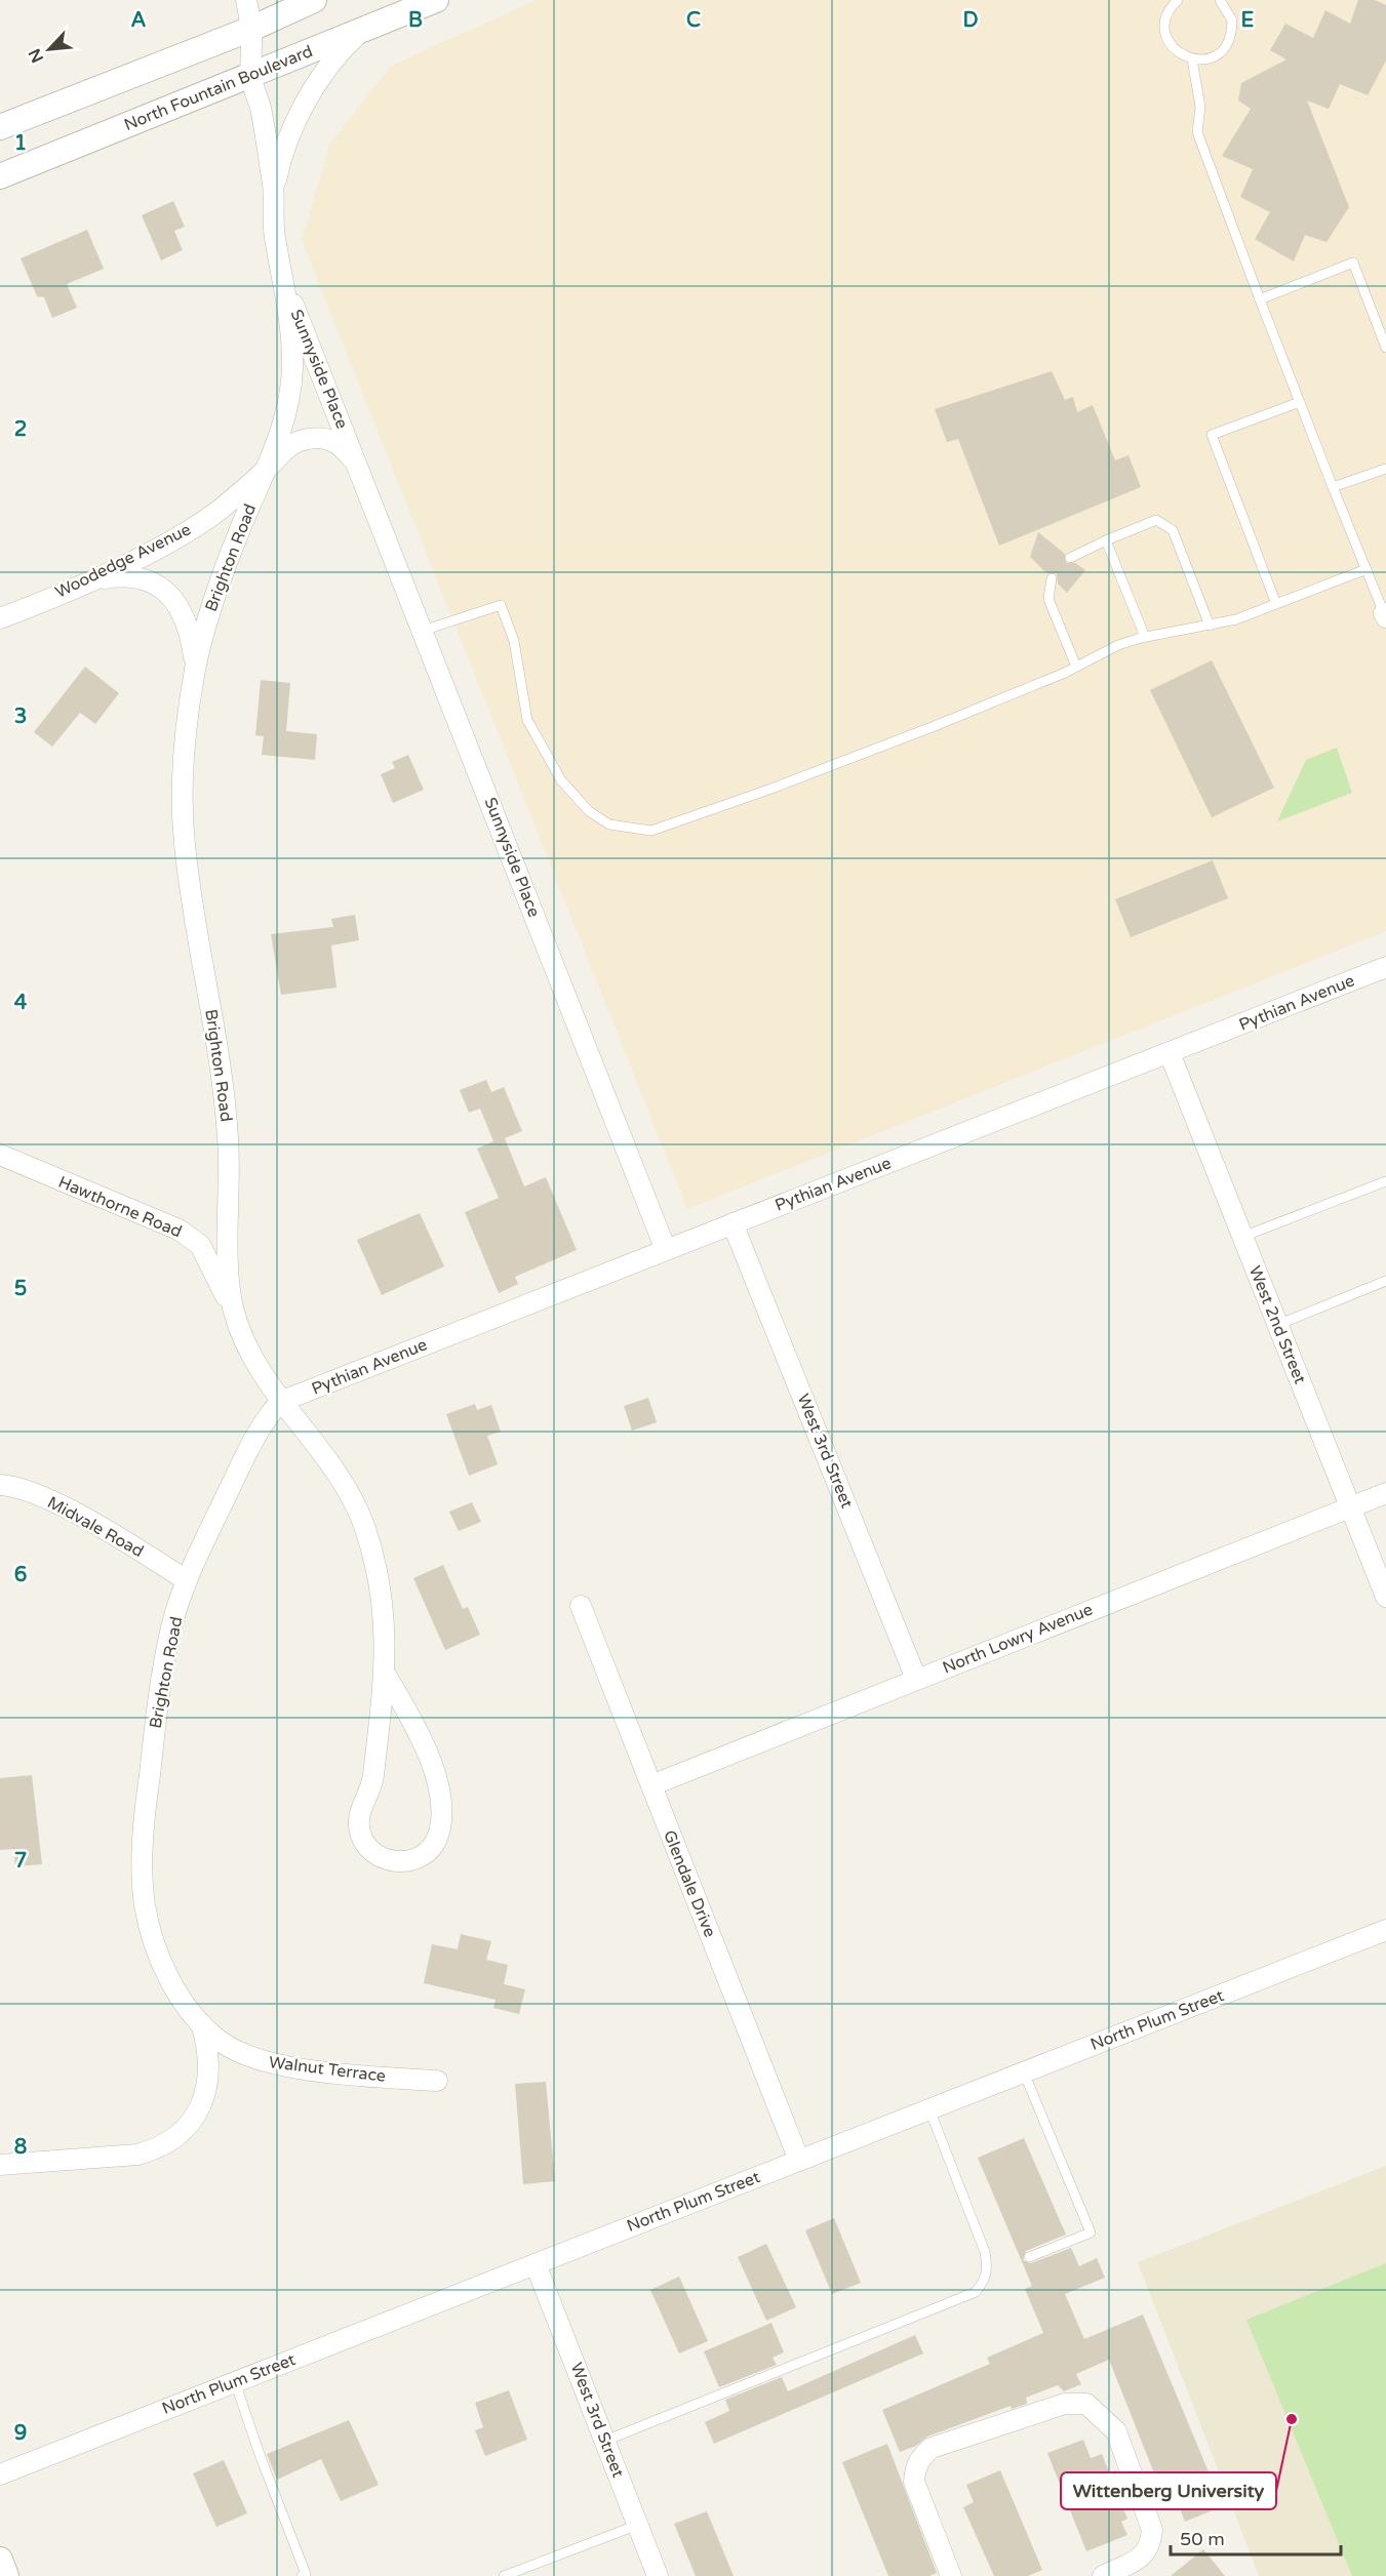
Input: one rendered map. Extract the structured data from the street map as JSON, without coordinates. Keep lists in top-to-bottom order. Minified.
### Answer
{"streets":{"street":["North Fountain Boulevard","Sunnyside Place","Brighton Road","Woodedge Avenue","Pythian Avenue","Hawthorne Road","West 2nd Street","West 3rd Street","Midvale Road","North Lowry Avenue","Glendale Drive","North Plum Street","Walnut Terrace"]},"crossings":[["North Fountain Boulevard","Brighton Road"],["Sunnyside Place","Brighton Road"],["Sunnyside Place","Woodedge Avenue"],["Sunnyside Place","Pythian Avenue"],["Brighton Road","Woodedge Avenue"],["Brighton Road","Pythian Avenue"],["Brighton Road","Hawthorne Road"],["Brighton Road","Midvale Road"],["Brighton Road","Walnut Terrace"],["Pythian Avenue","West 2nd Street"],["Pythian Avenue","West 3rd Street"],["West 2nd Street","North Lowry Avenue"],["West 3rd Street","North Lowry Avenue"],["West 3rd Street","North Plum Street"],["North Lowry Avenue","Glendale Drive"],["Glendale Drive","North Plum Street"]],"places":["Wittenberg University"],"scale_bar":"50 m","north":"bottom left","grid":{"columns":["A","B","C","D","E"],"rows":["1","2","3","4","5","6","7","8","9"]}}
